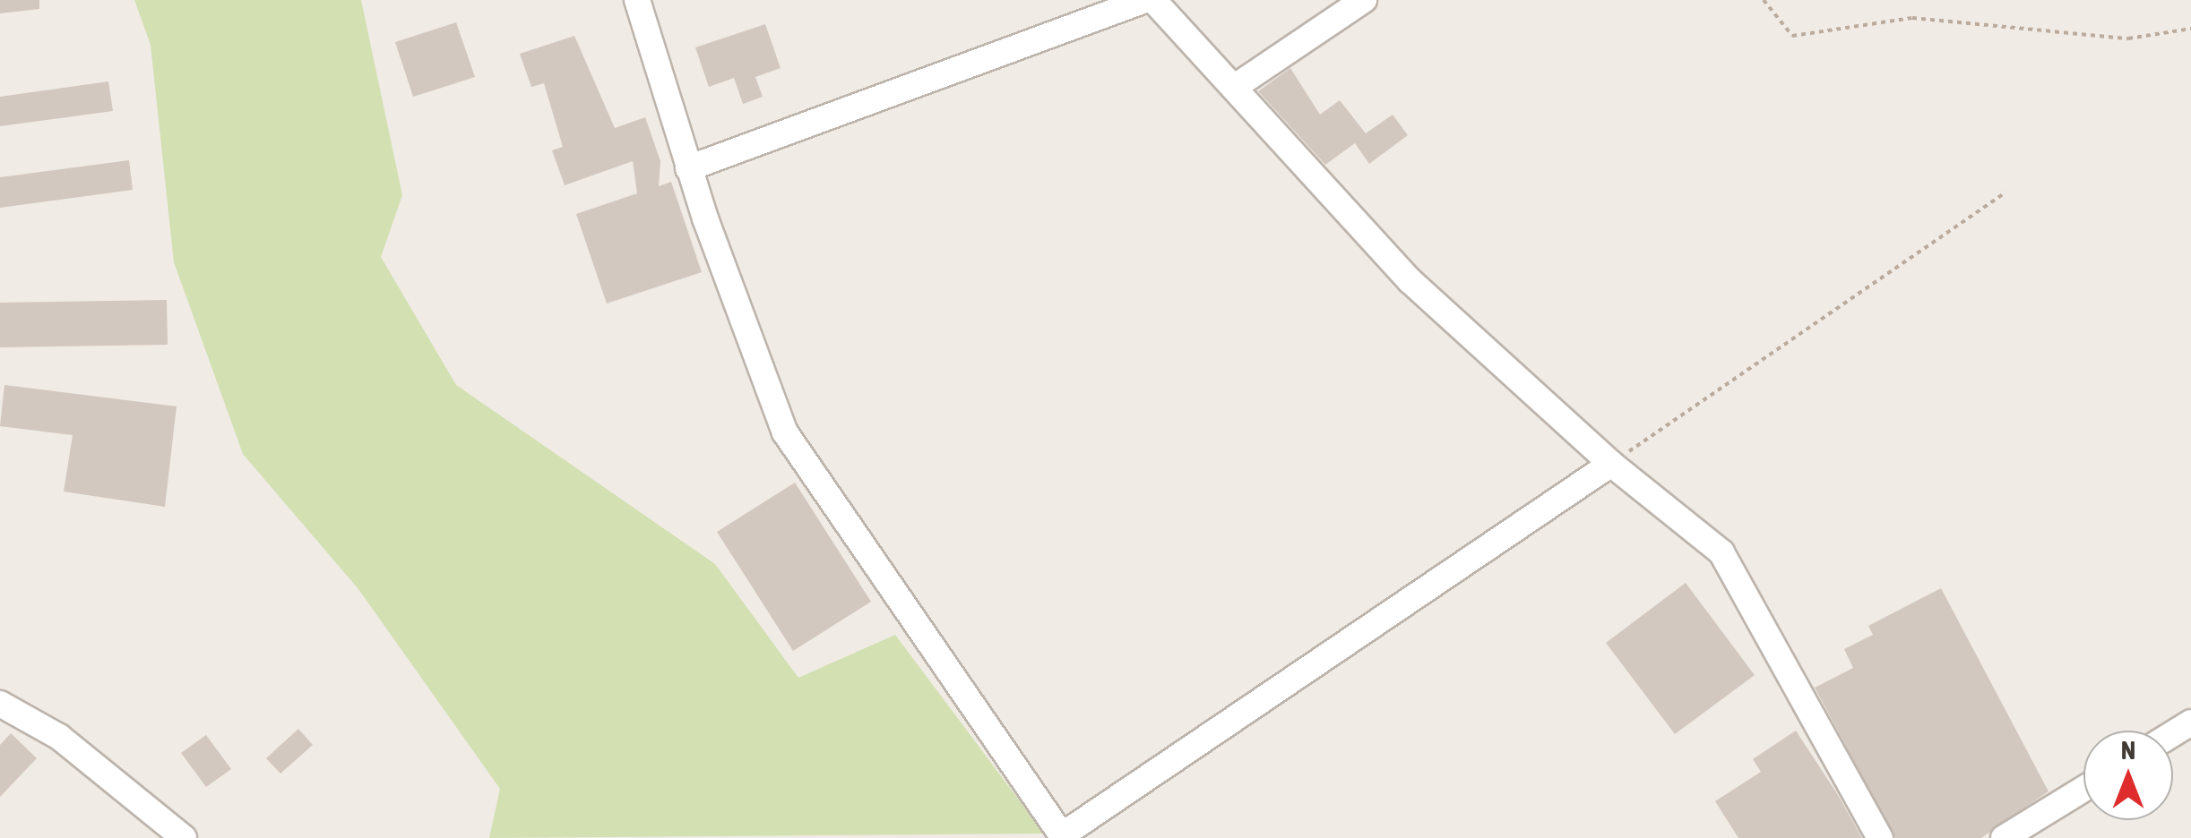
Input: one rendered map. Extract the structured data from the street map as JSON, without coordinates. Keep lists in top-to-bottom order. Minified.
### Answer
{"north":"top"}
